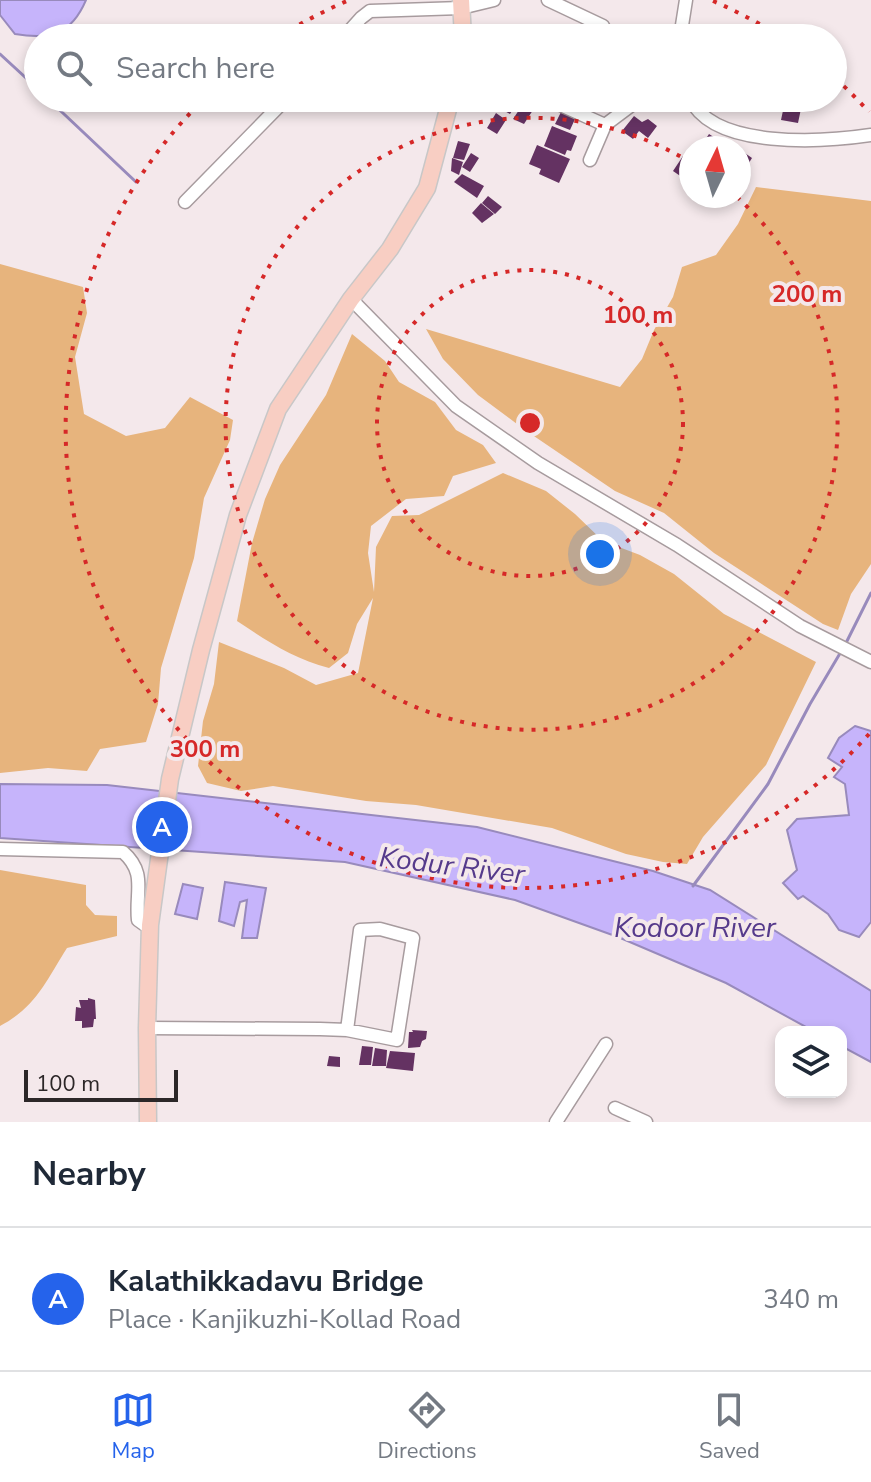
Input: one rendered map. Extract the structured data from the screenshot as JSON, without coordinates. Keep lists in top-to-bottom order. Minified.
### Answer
{"water":["Kodur River","Kodoor River"],"scale_bar":"100 m","north":"top","page":{"search":"Search here","pins":"A","scale":"100 m","heading":"Nearby","list":[{"mark":"A","name":"Kalathikkadavu Bridge","note":"Place · Kanjikuzhi-Kollad Road","value":"340 m"}],"nav":["Map","Directions","Saved"]},"rings":["200 m","100 m","300 m"]}
